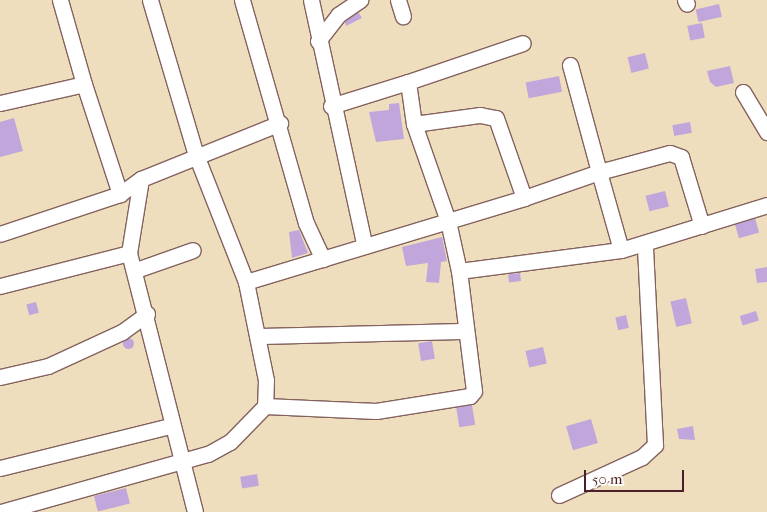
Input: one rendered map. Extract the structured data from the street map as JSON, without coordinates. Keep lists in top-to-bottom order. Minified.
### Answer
{"scale_bar":"50 m"}
